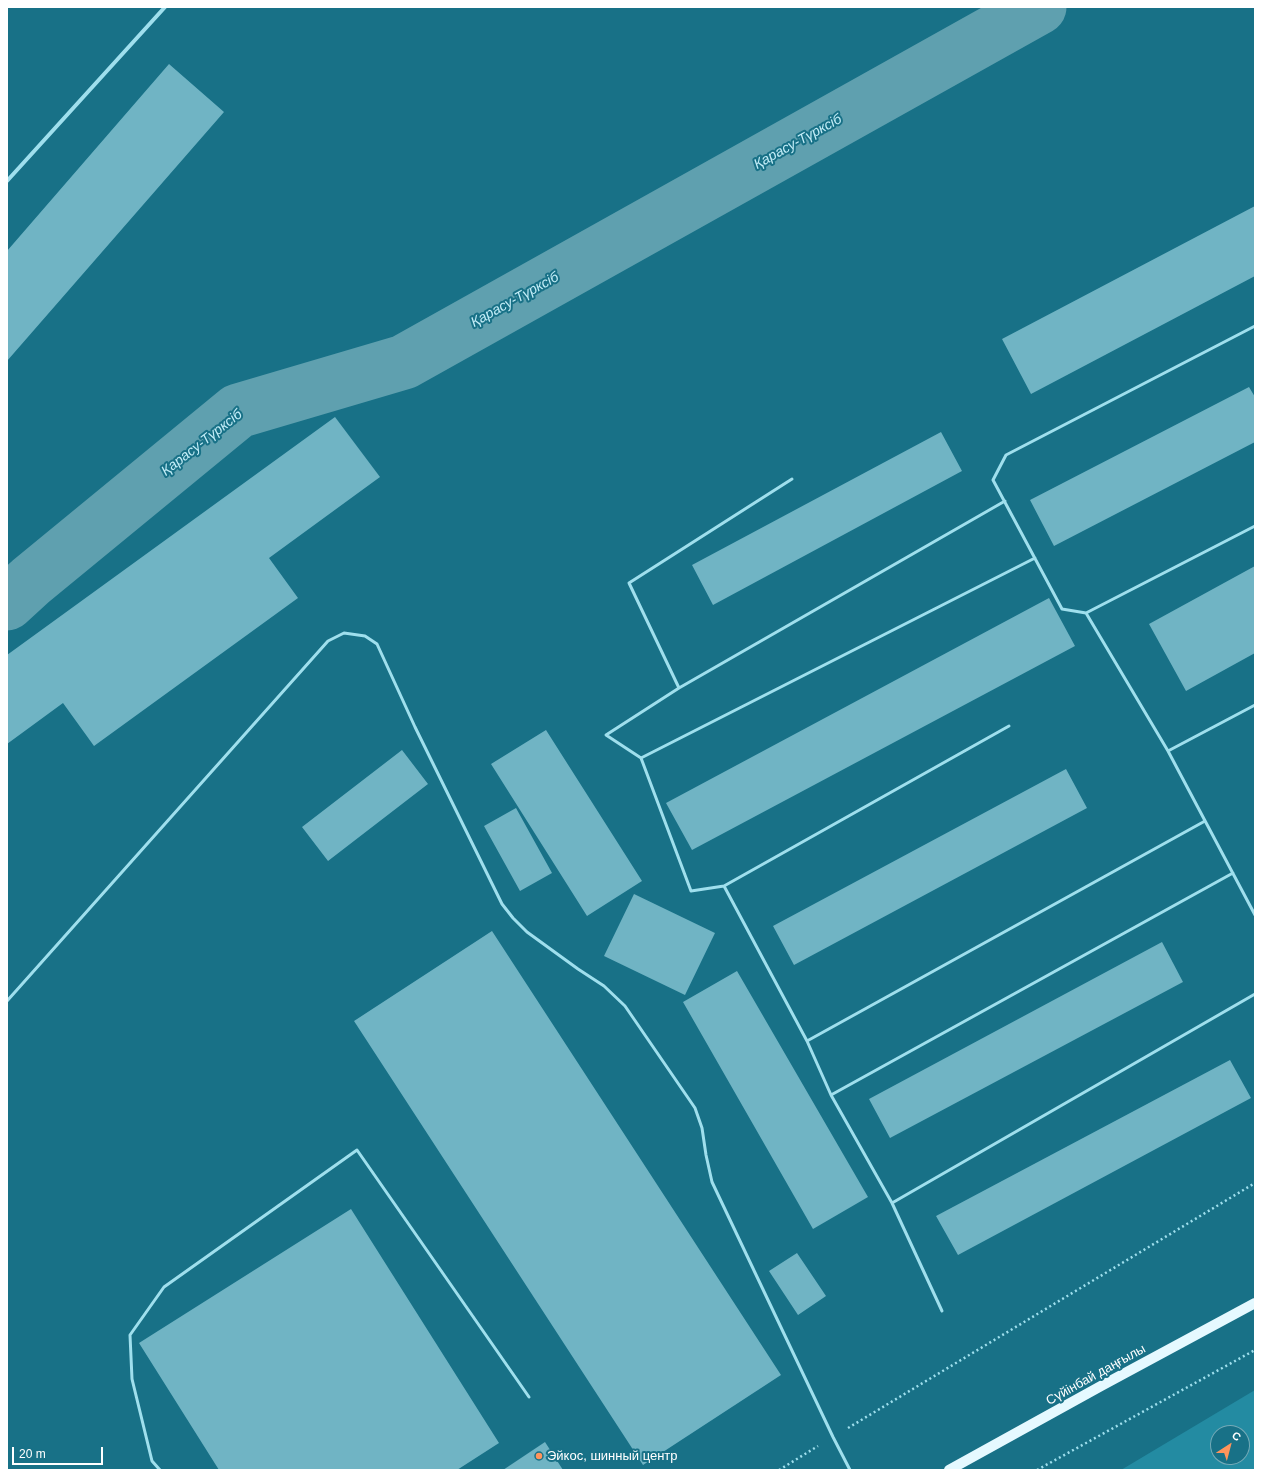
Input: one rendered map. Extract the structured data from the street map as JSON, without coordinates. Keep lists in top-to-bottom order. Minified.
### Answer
{"streets":{"main road":["Сүйінбай даңғылы"]},"water":["Қарасу-Түрксіб"],"places":["Эйкос, шинный центр"],"scale_bar":"20 m","north":"top right"}
